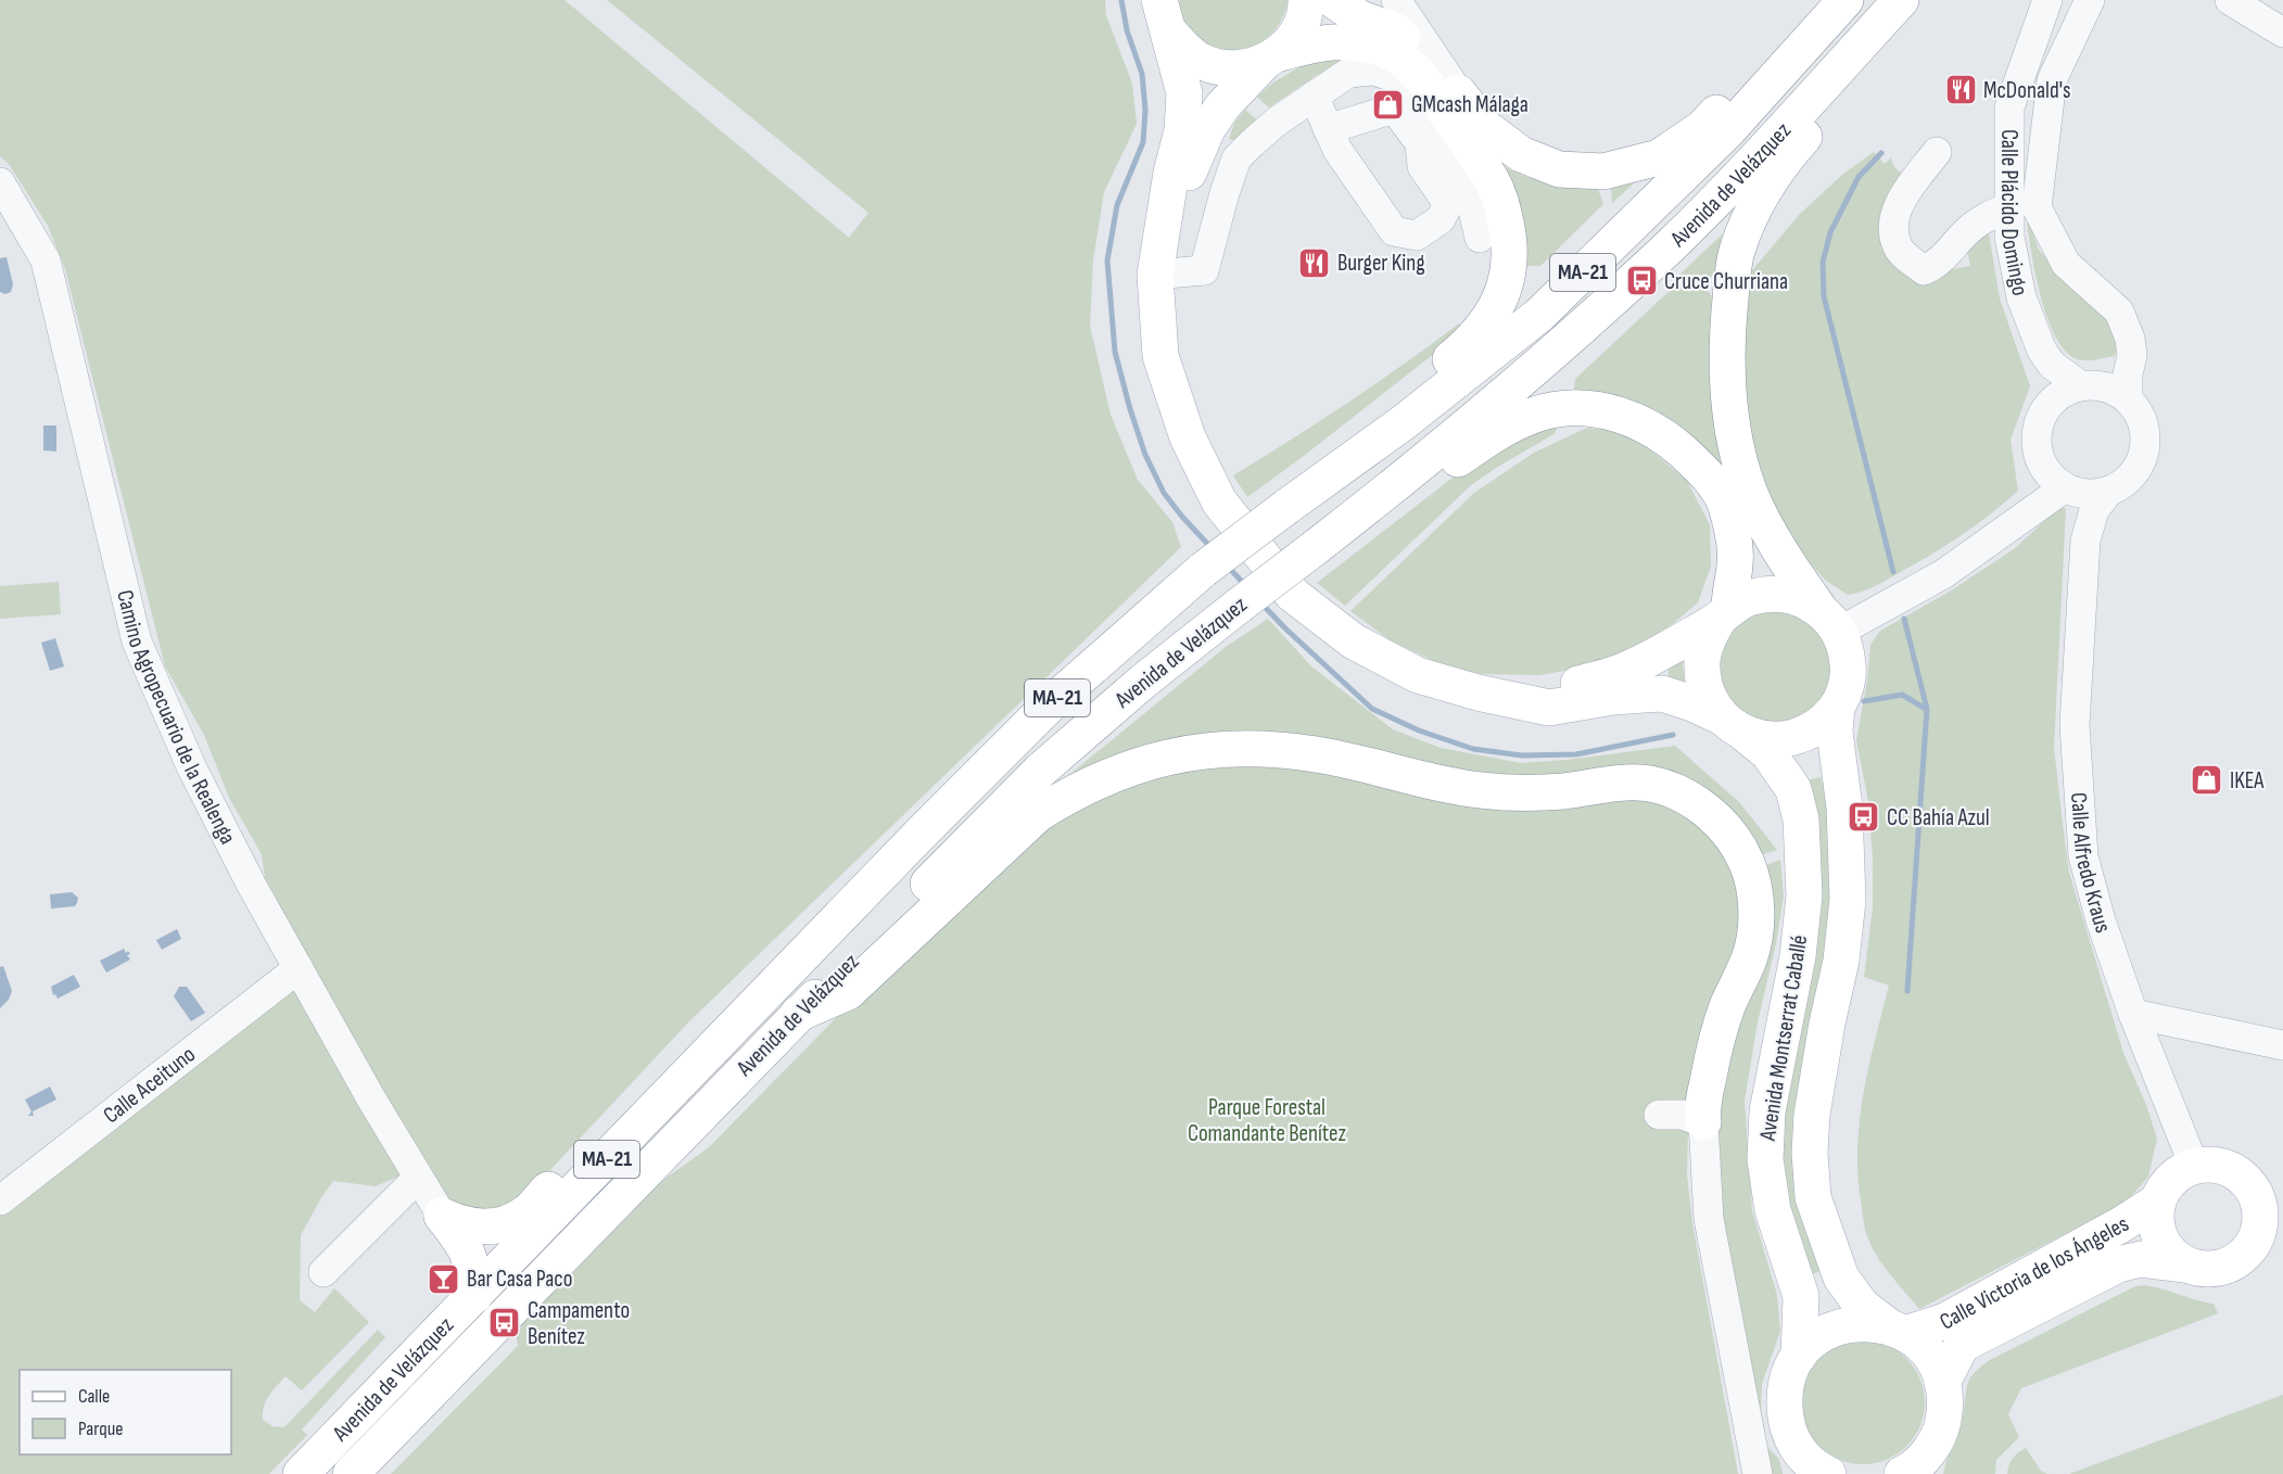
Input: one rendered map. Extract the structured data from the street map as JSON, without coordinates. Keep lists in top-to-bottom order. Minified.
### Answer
{"streets":{"main road":["Avenida de Velázquez","MA-21","Avenida Montserrat Caballé","Calle Victoria de los Ángeles"],"street":["Calle Plácido Domingo","Camino Agropecuario de la Realenga","Calle Alfredo Kraus","Calle Aceituno"]},"crossings":[["Calle Plácido Domingo","Calle Alfredo Kraus"],["Camino Agropecuario de la Realenga","Calle Aceituno"],["Calle Alfredo Kraus","Calle Victoria de los Ángeles"],["Avenida Montserrat Caballé","Calle Victoria de los Ángeles"]],"parks":["Parque Forestal Comandante Benítez"],"places":{"restaurant":["McDonald's","Burger King"],"shop":["GMcash Málaga","IKEA"],"bus stop":["Cruce Churriana","CC Bahía Azul","Campamento Benítez"],"bar":["Bar Casa Paco"]},"legend":["Calle","Parque"]}
